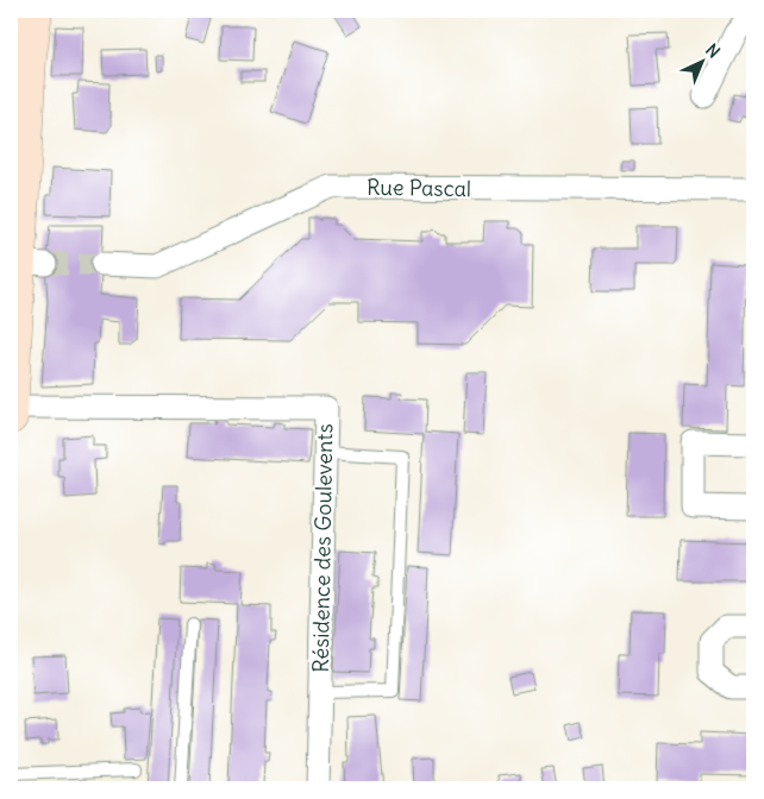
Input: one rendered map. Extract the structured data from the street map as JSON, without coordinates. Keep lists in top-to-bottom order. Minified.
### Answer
{"streets":{"street":["Rue Pascal","Résidence des Goulevents"]},"north":"top right"}
